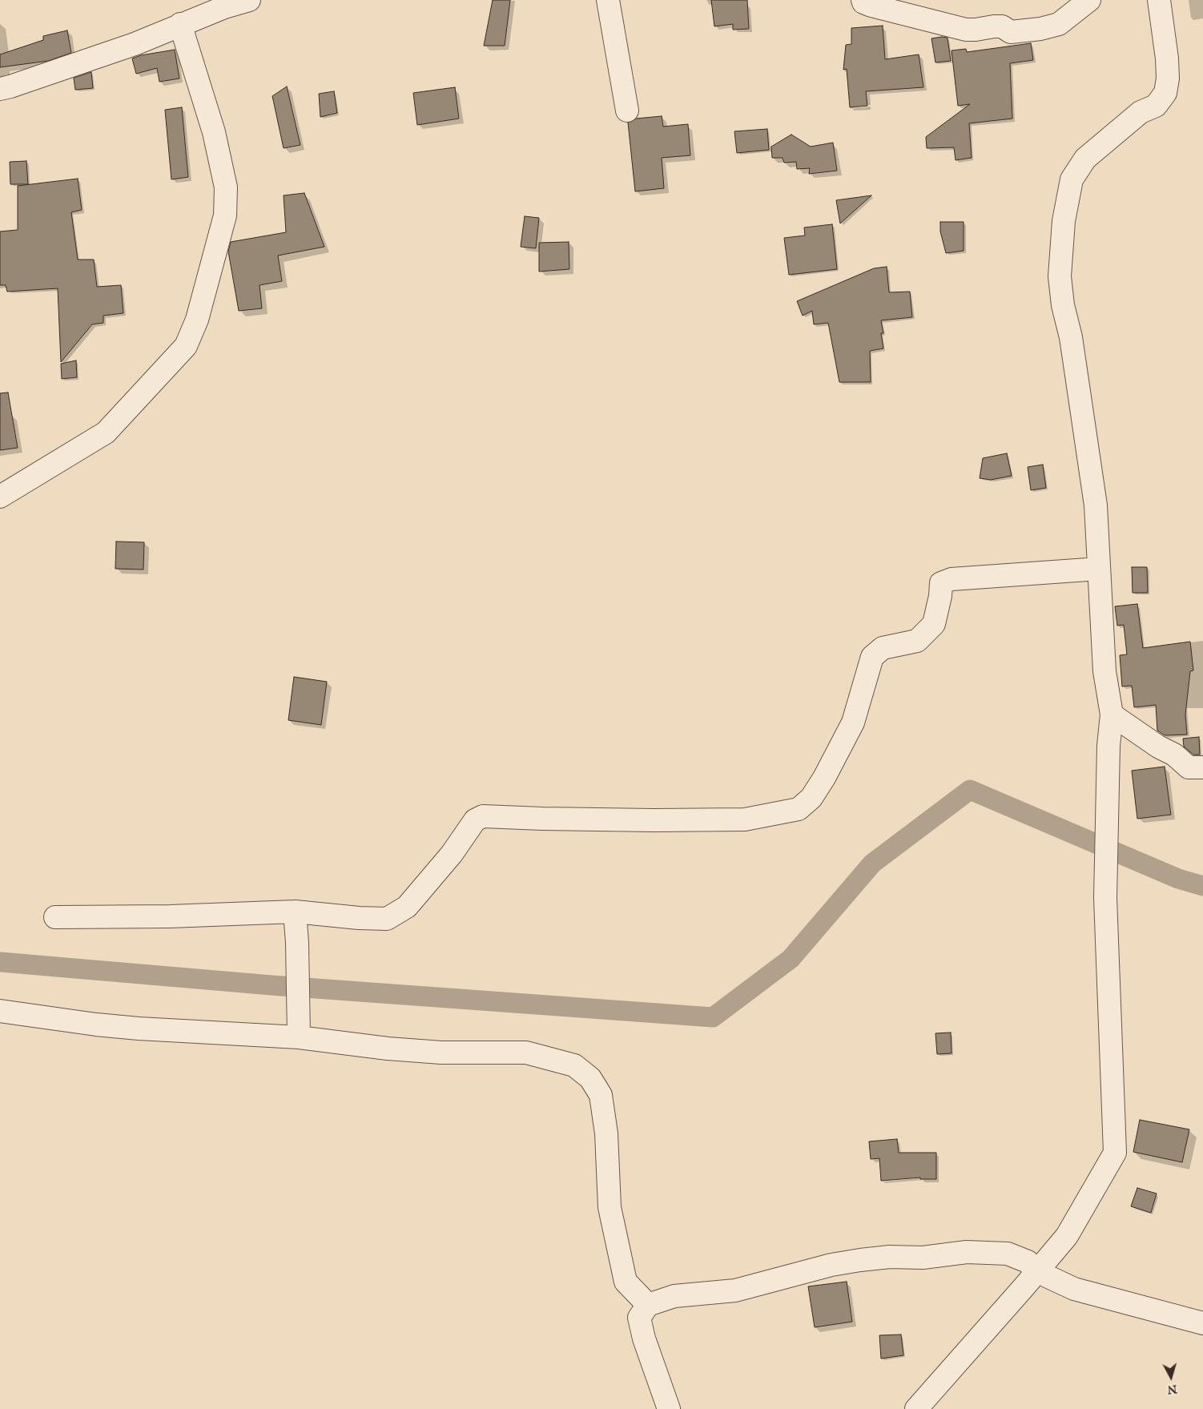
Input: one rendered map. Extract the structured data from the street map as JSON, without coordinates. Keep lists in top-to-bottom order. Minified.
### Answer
{"north":"bottom"}
